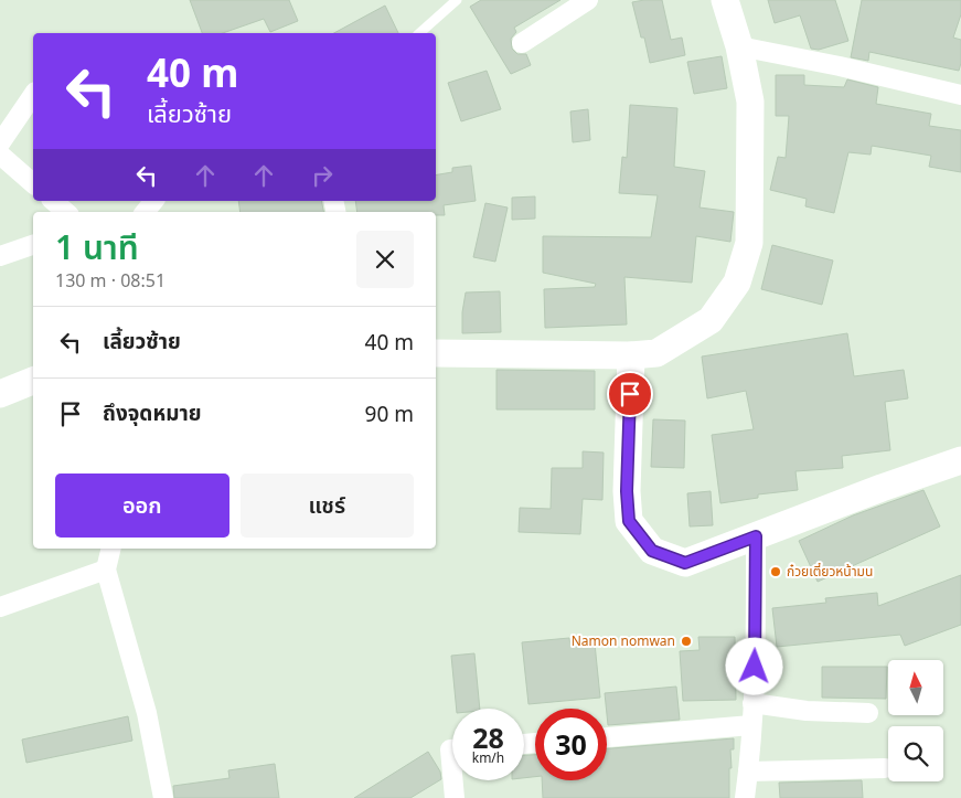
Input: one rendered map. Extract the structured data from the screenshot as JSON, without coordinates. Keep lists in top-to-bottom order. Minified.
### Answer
{"places":["ก๋วยเตี๋ยวหน้ามน","Namon nomwan"],"north":"top","page":{"turn":["40 m","เลี้ยวซ้าย"],"heading":["1 นาที","130 m · 08:51"],"list":[{"name":"เลี้ยวซ้าย","value":"40 m"},{"name":"ถึงจุดหมาย","value":"90 m"}],"buttons":["ออก","แชร์"],"speed":"28 km/h","limit":"30"}}
